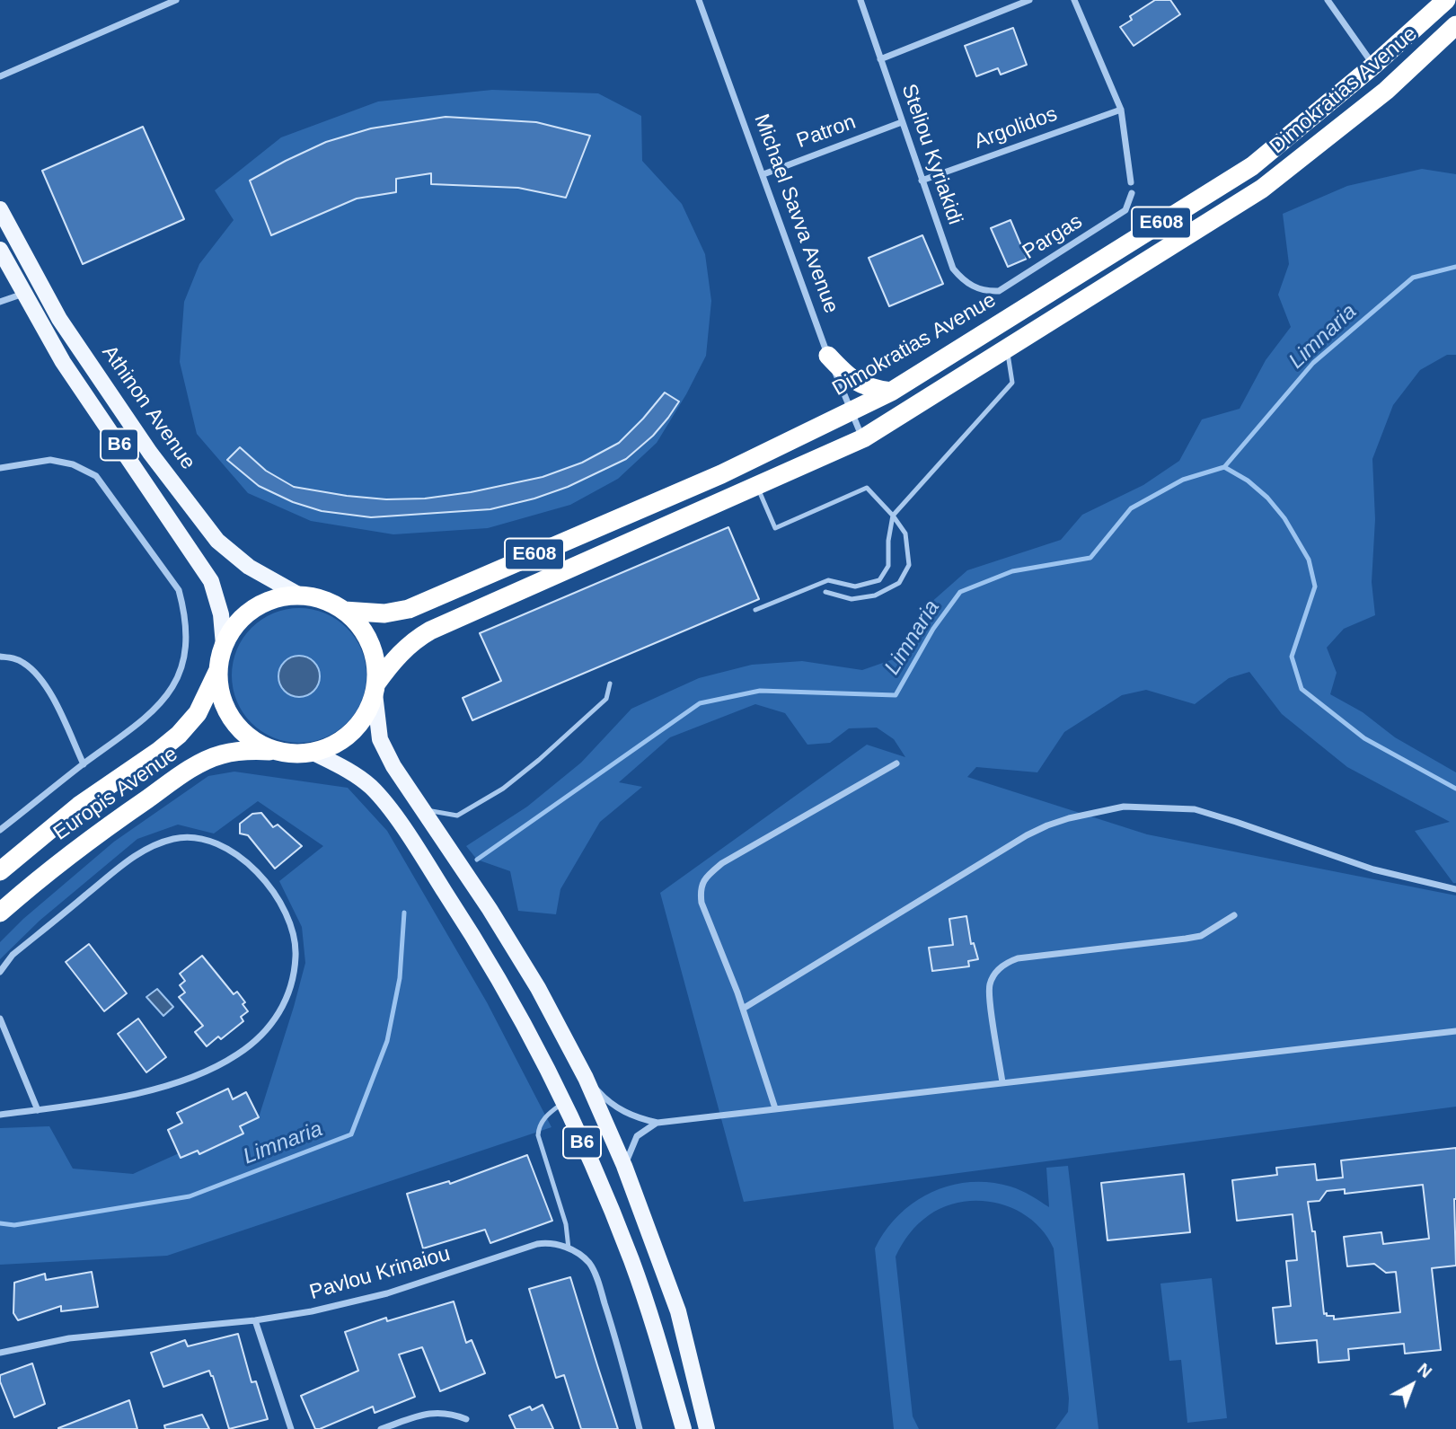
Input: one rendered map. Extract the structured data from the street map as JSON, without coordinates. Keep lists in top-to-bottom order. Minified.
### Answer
{"streets":{"highway":["Dimokratias Avenue","E608","Europis Avenue"],"main road":["Athinon Avenue","B6"],"street":["Argolidos","Patron","Steliou Kyriakidi","Michael Savva Avenue","Pargas","Pavlou Krinaiou"]},"crossings":[["Dimokratias Avenue","Michael Savva Avenue"],["Dimokratias Avenue","E608"],["Dimokratias Avenue","Athinon Avenue"],["Dimokratias Avenue","B6"],["Dimokratias Avenue","Europis Avenue"],["Argolidos","Steliou Kyriakidi"],["Patron","Steliou Kyriakidi"],["Patron","Michael Savva Avenue"],["Steliou Kyriakidi","Pargas"],["E608","Athinon Avenue"],["E608","B6"],["E608","Europis Avenue"],["Athinon Avenue","B6"],["Athinon Avenue","Europis Avenue"],["B6","Europis Avenue"]],"water":["Limnaria"],"north":"top right"}
